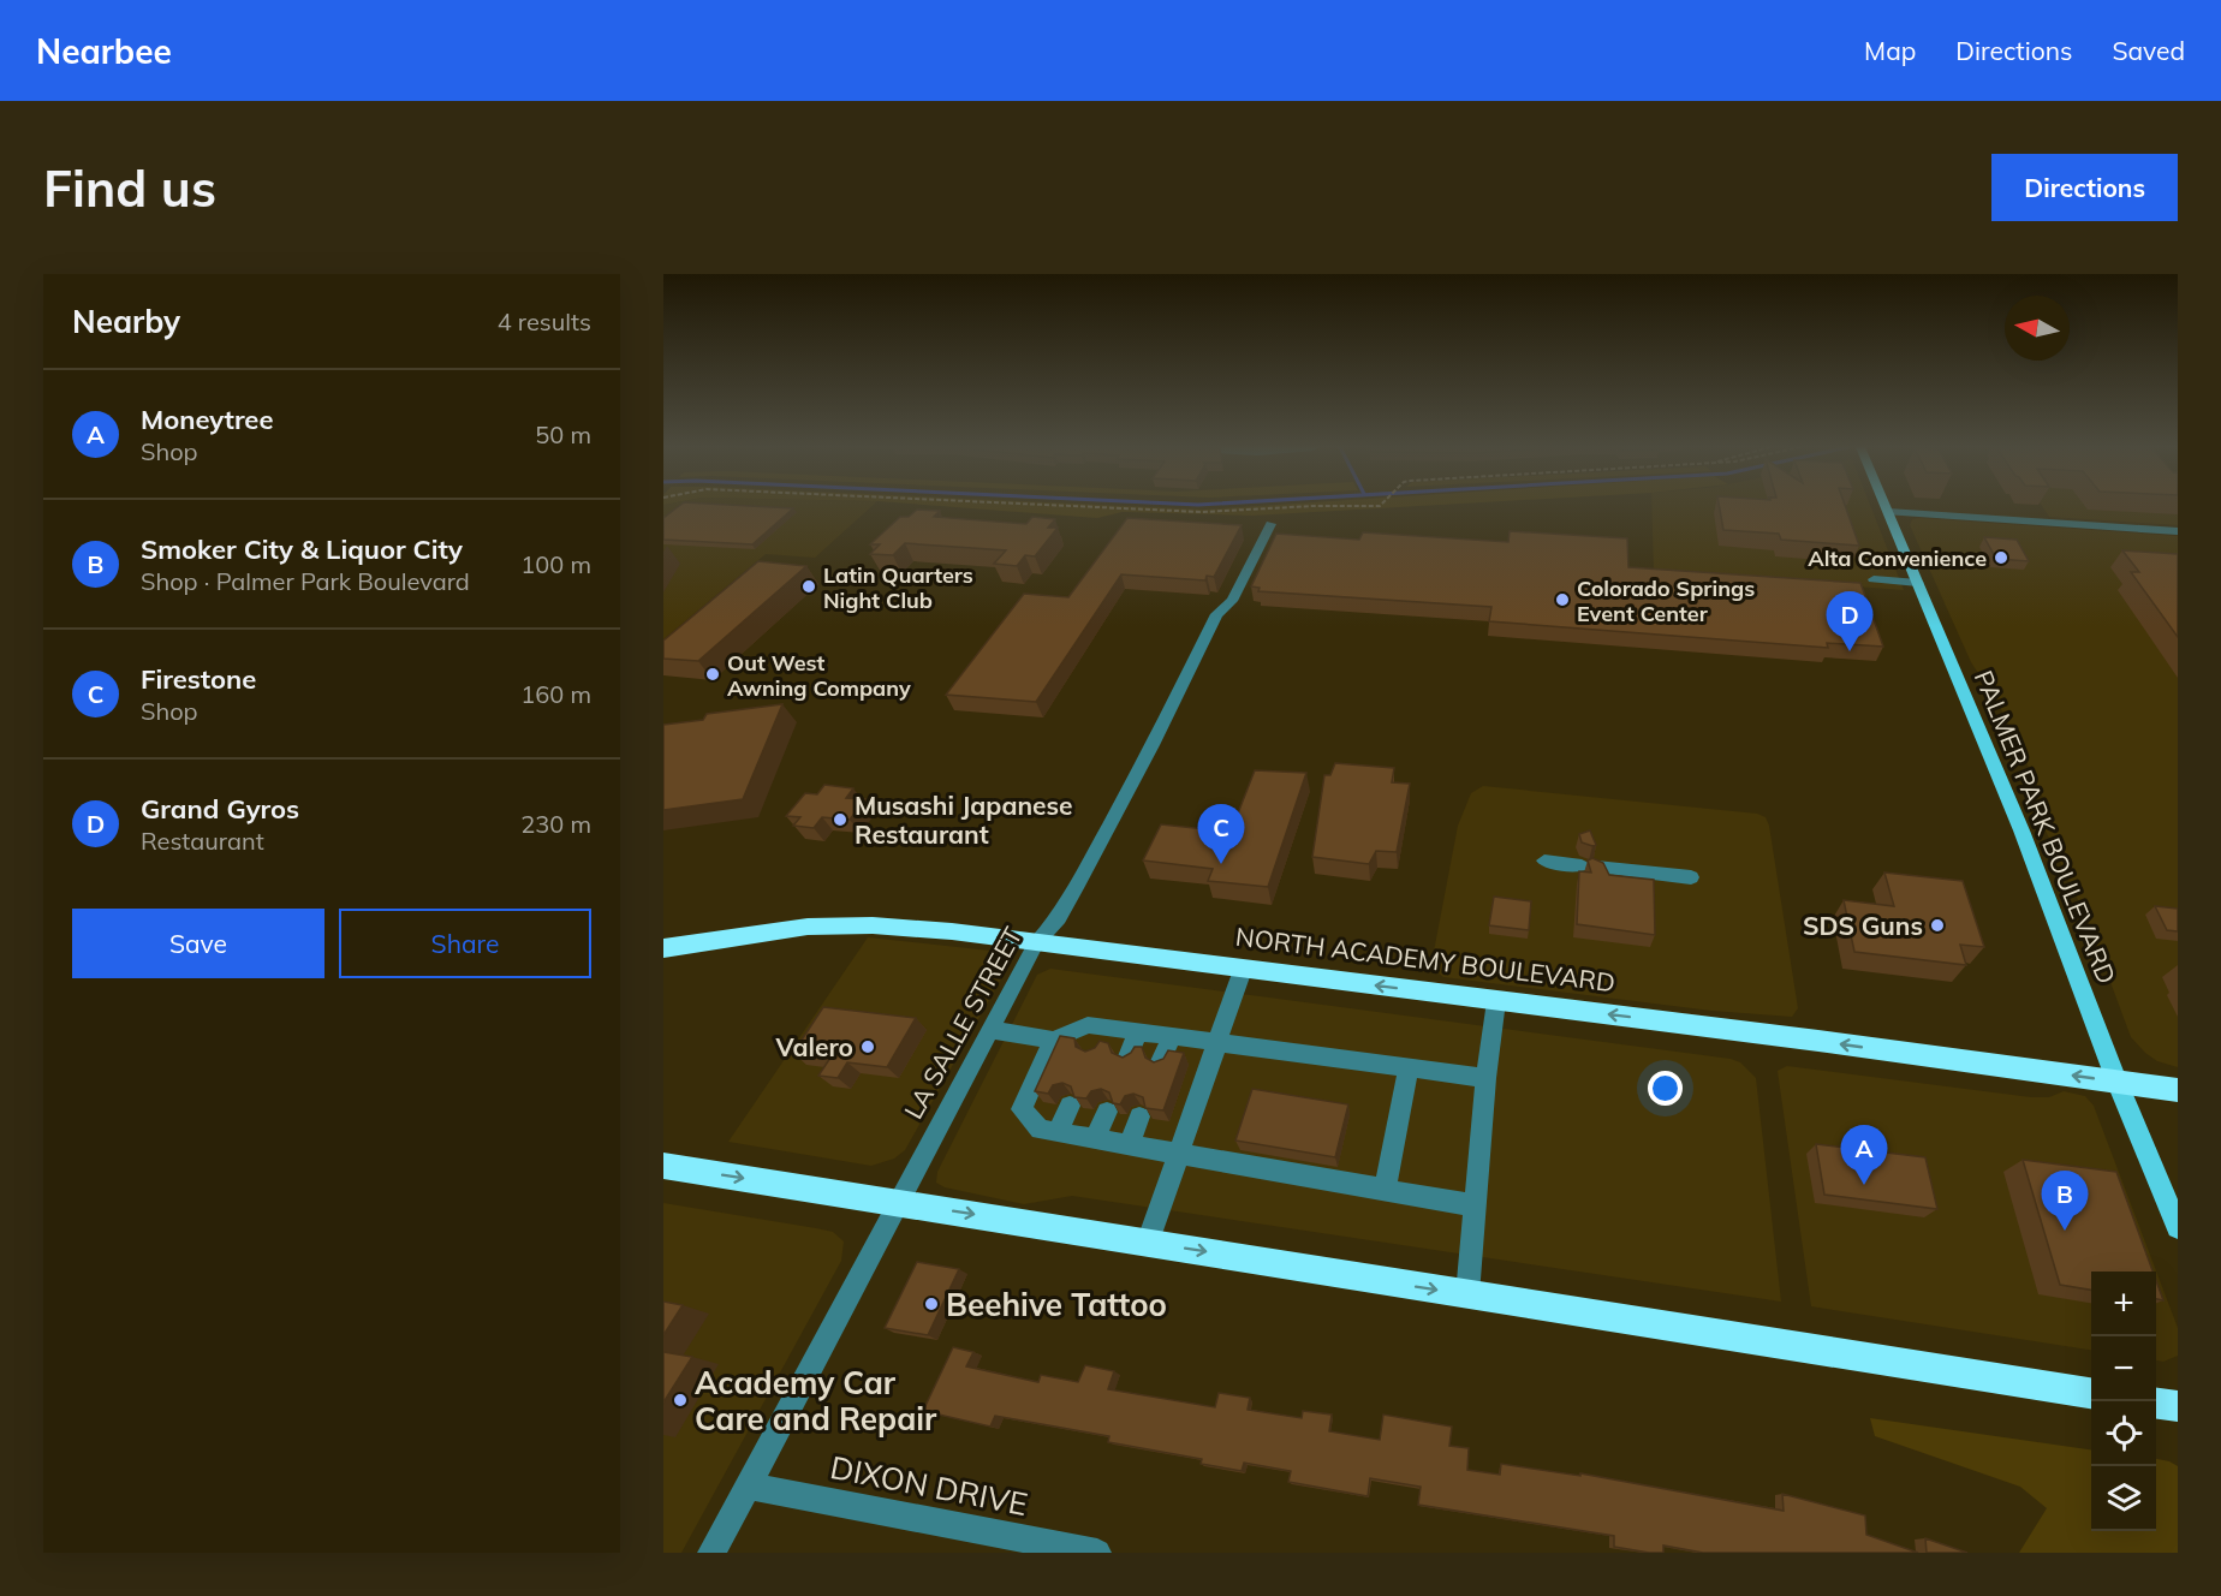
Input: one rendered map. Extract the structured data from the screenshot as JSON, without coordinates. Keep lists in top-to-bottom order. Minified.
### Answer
{"streets":{"highway":["NORTH ACADEMY BOULEVARD"],"main road":["PALMER PARK BOULEVARD"],"street":["LA SALLE STREET","DIXON DRIVE"]},"crossings":[["PALMER PARK BOULEVARD","NORTH ACADEMY BOULEVARD"],["NORTH ACADEMY BOULEVARD","LA SALLE STREET"],["LA SALLE STREET","DIXON DRIVE"]],"one_way":["NORTH ACADEMY BOULEVARD"],"places":["Alta Convenience","Latin Quarters Night Club","Colorado Springs Event Center","Out West Awning Company","Musashi Japanese Restaurant","SDS Guns","Valero","Beehive Tattoo","Academy Car Care and Repair"],"north":"left","page":{"header":"Nearbee","nav":["Map","Directions","Saved"],"buttons":["Directions",["Save","Share"]],"title":"Find us","heading":["Nearby","4 results"],"list":[{"mark":"A","name":"Moneytree","note":"Shop","value":"50 m"},{"mark":"B","name":"Smoker City & Liquor City","note":"Shop · Palmer Park Boulevard","value":"100 m"},{"mark":"C","name":"Firestone","note":"Shop","value":"160 m"},{"mark":"D","name":"Grand Gyros","note":"Restaurant","value":"230 m"}],"pins":["D","C","A","B"],"map_buttons":["+","−"]}}
